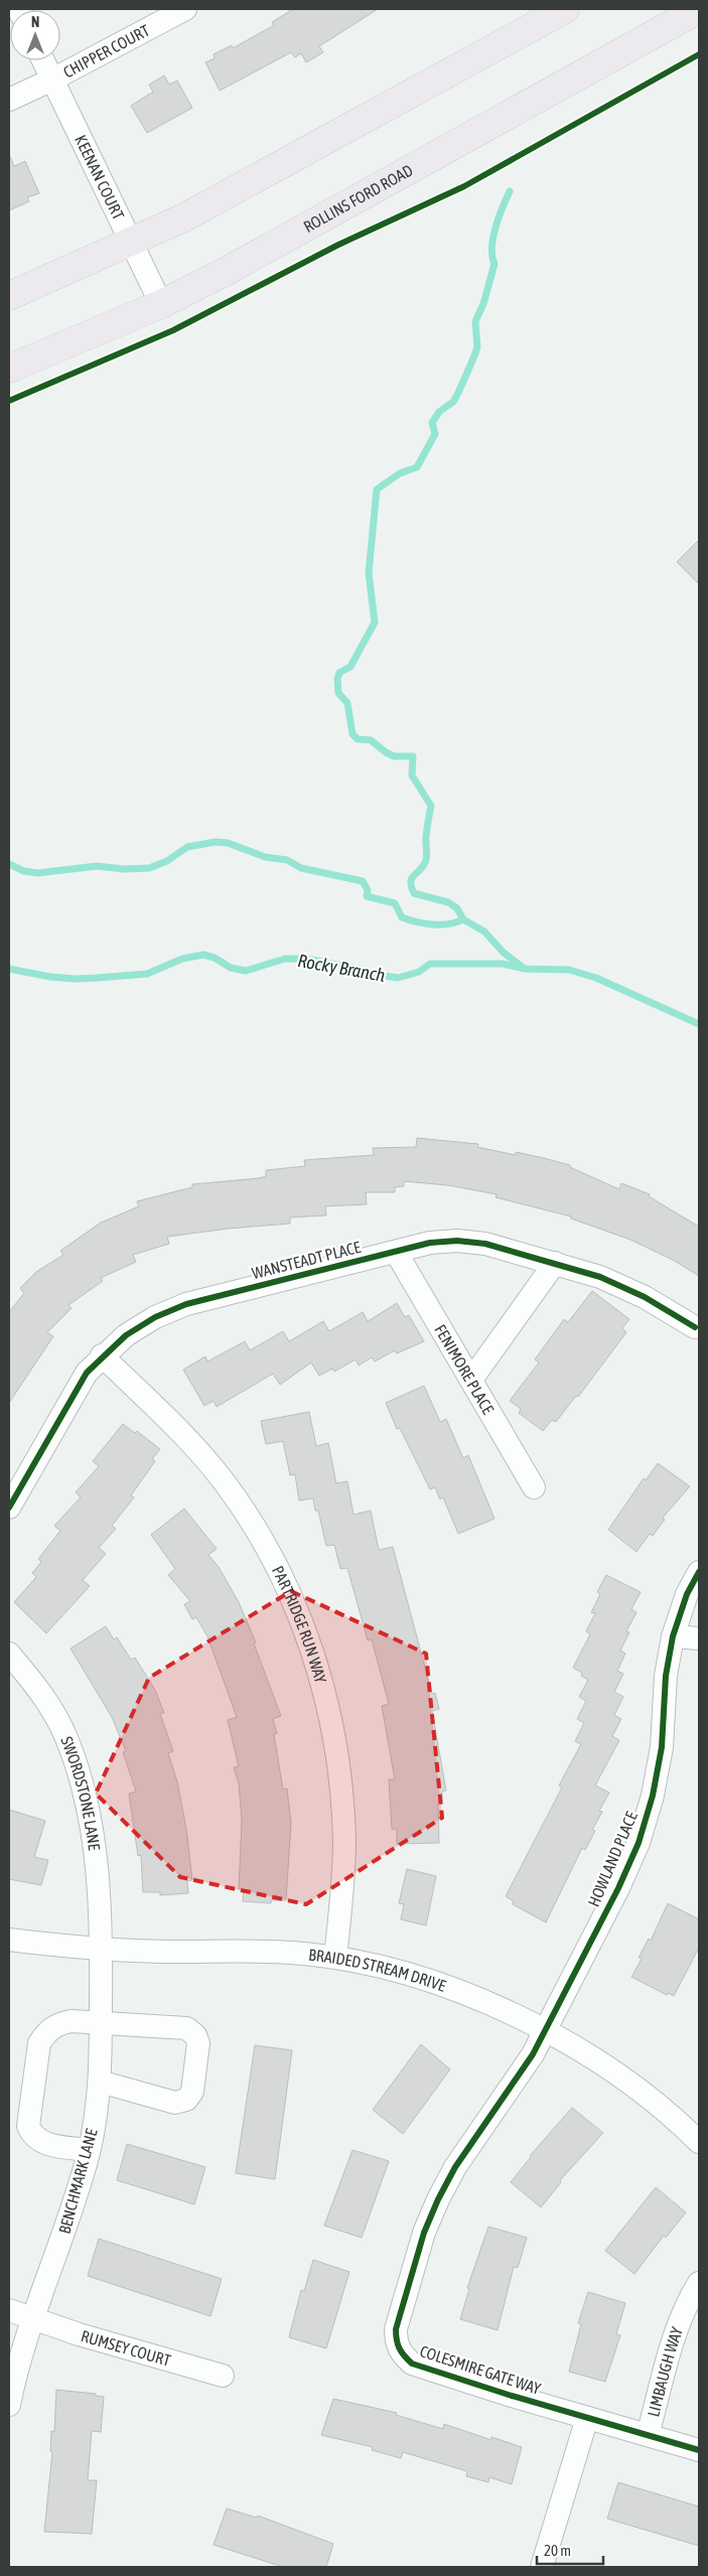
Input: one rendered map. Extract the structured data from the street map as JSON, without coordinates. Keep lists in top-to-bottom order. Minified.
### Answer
{"streets":{"main road":["ROLLINS FORD ROAD"],"street":["CHIPPER COURT","KEENAN COURT","WANSTEADT PLACE","FENIMORE PLACE","PARTRIDGE RUN WAY","SWORDSTONE LANE","HOWLAND PLACE","BRAIDED STREAM DRIVE","BENCHMARK LANE","RUMSEY COURT","COLESMIRE GATE WAY","LIMBAUGH WAY"]},"crossings":[["CHIPPER COURT","KEENAN COURT"],["KEENAN COURT","ROLLINS FORD ROAD"],["WANSTEADT PLACE","FENIMORE PLACE"],["WANSTEADT PLACE","PARTRIDGE RUN WAY"],["PARTRIDGE RUN WAY","BRAIDED STREAM DRIVE"],["SWORDSTONE LANE","BRAIDED STREAM DRIVE"],["SWORDSTONE LANE","BENCHMARK LANE"],["HOWLAND PLACE","BRAIDED STREAM DRIVE"],["HOWLAND PLACE","COLESMIRE GATE WAY"],["BRAIDED STREAM DRIVE","BENCHMARK LANE"],["BRAIDED STREAM DRIVE","COLESMIRE GATE WAY"],["BENCHMARK LANE","RUMSEY COURT"],["COLESMIRE GATE WAY","LIMBAUGH WAY"]],"water":["Rocky Branch"],"scale_bar":"20 m","north":"top"}
